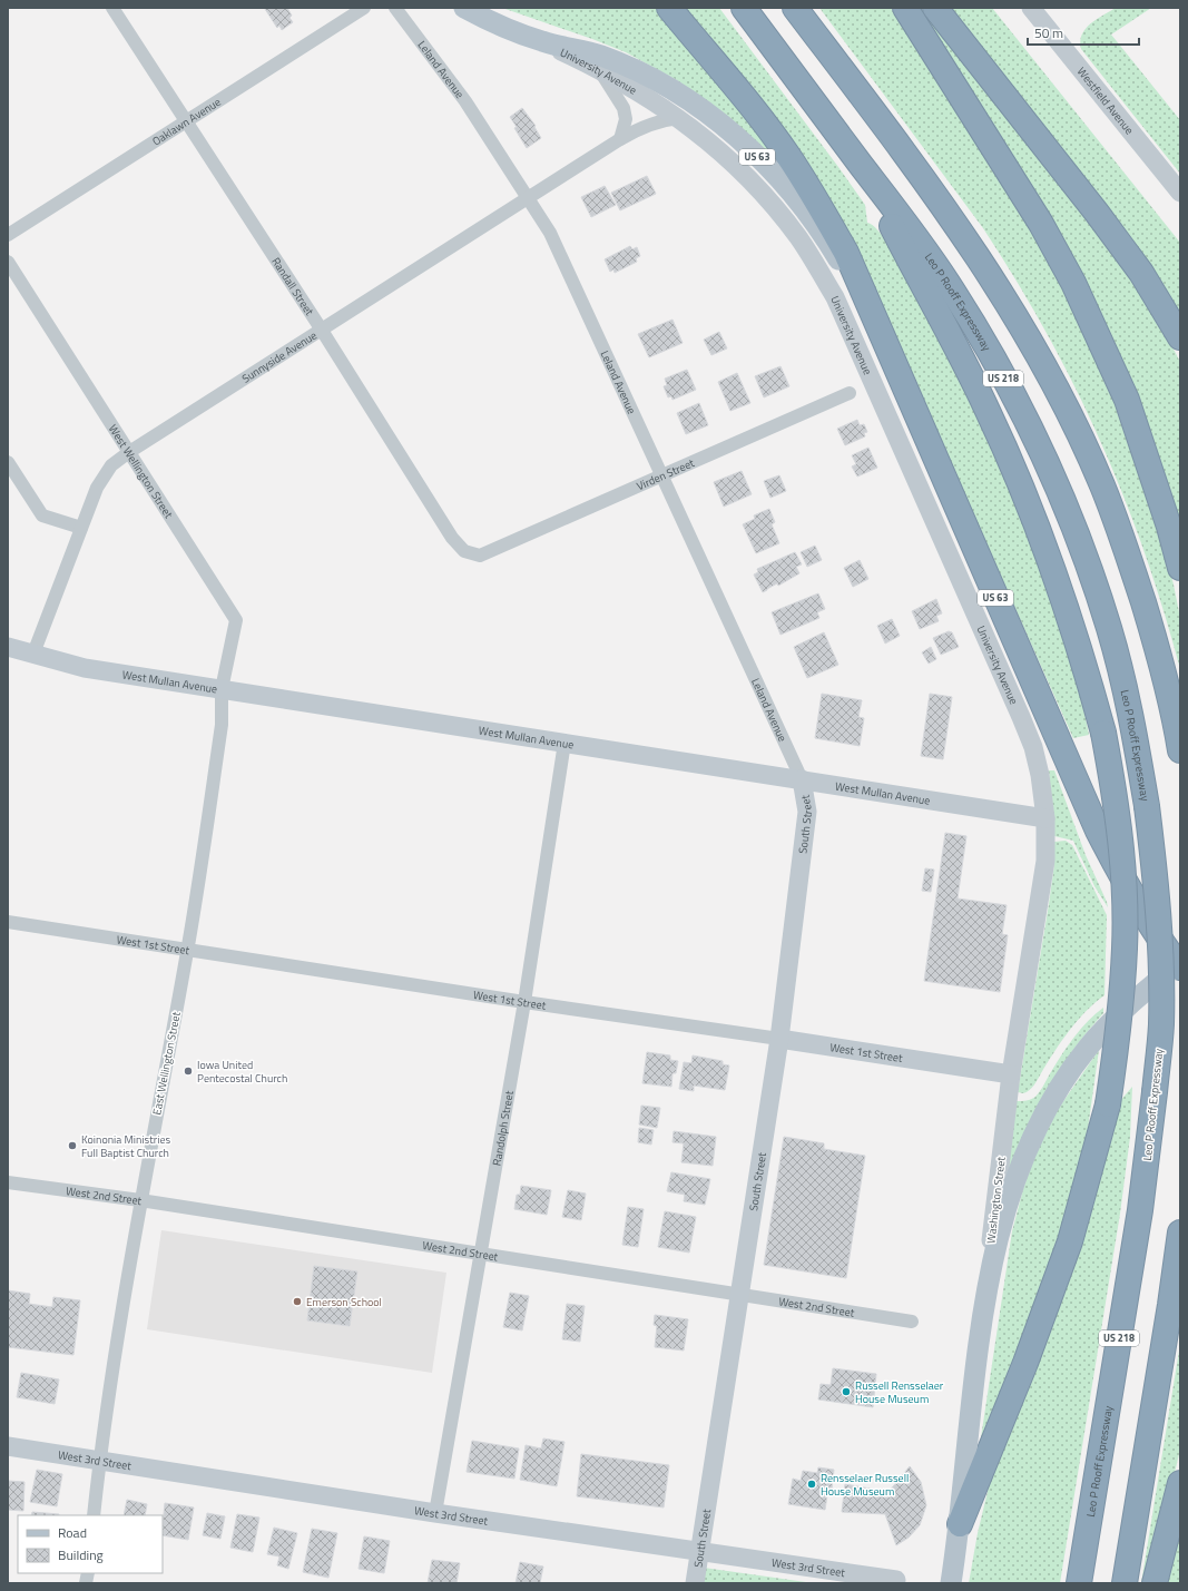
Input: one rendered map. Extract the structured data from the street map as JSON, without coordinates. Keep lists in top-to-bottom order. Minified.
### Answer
{"streets":{"highway":["US 63","Leo P Rooff Expressway","US 218"],"main road":["University Avenue","Washington Street"],"street":["Leland Avenue","Westfield Avenue","Oaklawn Avenue","Randall Street","Sunnyside Avenue","West Wellington Street","Virden Street","West Mullan Avenue","South Street","West 1st Street","East Wellington Street","Randolph Street","West 2nd Street","West 3rd Street"]},"crossings":[["Leland Avenue","Sunnyside Avenue"],["Leland Avenue","Virden Street"],["Leland Avenue","West Mullan Avenue"],["Leland Avenue","South Street"],["University Avenue","US 63"],["University Avenue","Sunnyside Avenue"],["University Avenue","West Mullan Avenue"],["University Avenue","Washington Street"],["Oaklawn Avenue","Randall Street"],["Randall Street","Sunnyside Avenue"],["Randall Street","Virden Street"],["Sunnyside Avenue","West Wellington Street"],["Sunnyside Avenue","West Mullan Avenue"],["West Wellington Street","West Mullan Avenue"],["West Wellington Street","East Wellington Street"],["West Mullan Avenue","South Street"],["West Mullan Avenue","East Wellington Street"],["West Mullan Avenue","Randolph Street"],["West Mullan Avenue","Washington Street"],["South Street","West 1st Street"],["South Street","West 2nd Street"],["South Street","West 3rd Street"],["West 1st Street","East Wellington Street"],["West 1st Street","Randolph Street"],["West 1st Street","Washington Street"],["East Wellington Street","West 2nd Street"],["East Wellington Street","West 3rd Street"],["Randolph Street","West 2nd Street"],["Randolph Street","West 3rd Street"]],"places":["Iowa United Pentecostal Church","Koinonia Ministries Full Baptist Church","Emerson School","Russell Rensselaer House Museum","Rensselaer Russell House Museum"],"legend":["Road","Building"],"scale_bar":"50 m"}
